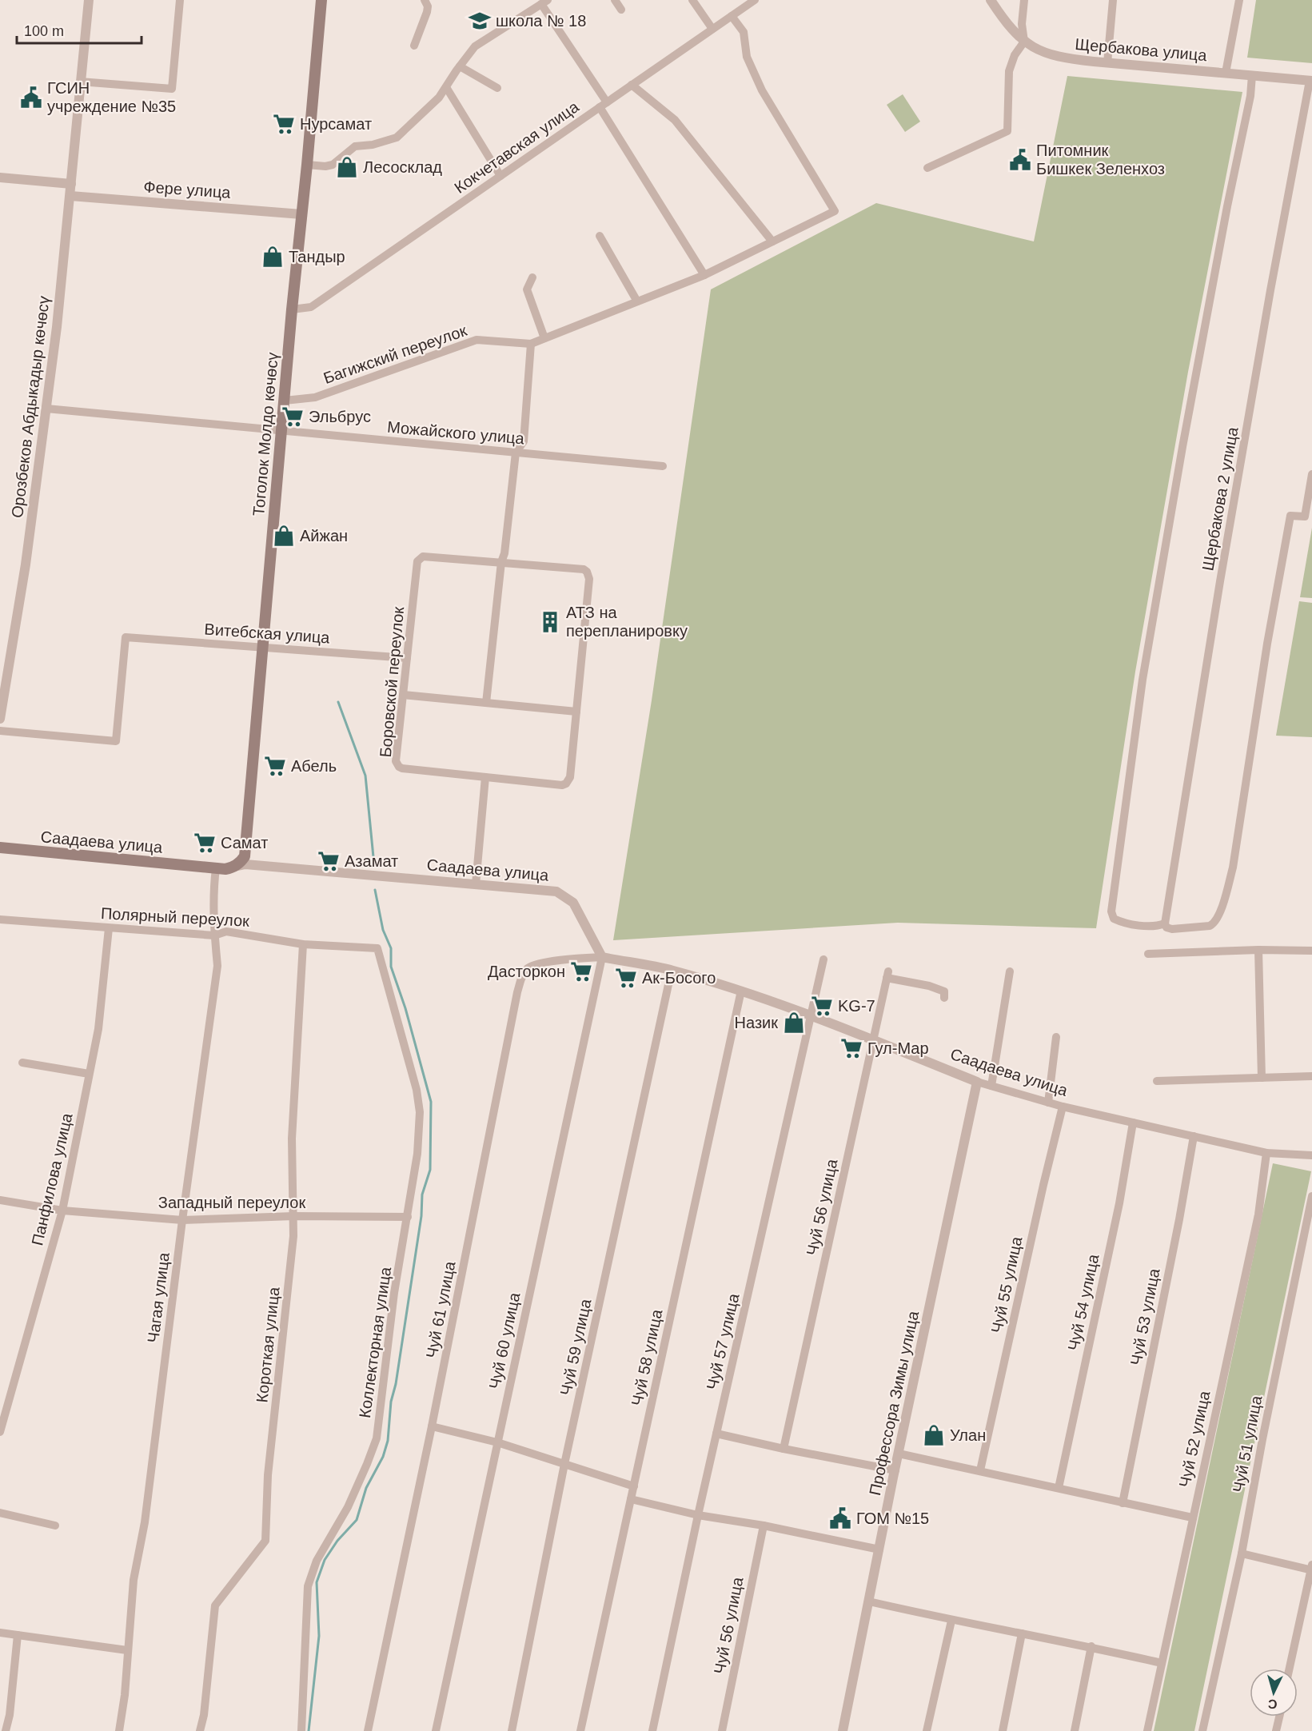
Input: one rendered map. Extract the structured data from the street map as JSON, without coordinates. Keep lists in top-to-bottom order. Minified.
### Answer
{"streets":{"main road":["Тоголок Молдо көчөсү","Саадаева улица"],"street":["Щербакова улица","Кокчетавская улица","Фере улица","Багижский переулок","Орозбеков Абдыкадыр көчөсү","Можайского улица","Щербакова 2 улица","Витебская улица","Боровской переулок","Полярный переулок","Панфилова улица","Западный переулок","Чуй 56 улица","Чуй 55 улица","Чагая улица","Чуй 54 улица","Чуй 61 улица","Чуй 53 улица","Чуй 60 улица","Чуй 57 улица","Коллекторная улица","Короткая улица","Чуй 59 улица","Чуй 58 улица","Профессора Зимы улица","Чуй 52 улица","Чуй 51 улица"]},"crossings":[["Щербакова улица","Щербакова 2 улица"],["Кокчетавская улица","Багижский переулок"],["Кокчетавская улица","Тоголок Молдо көчөсү"],["Фере улица","Орозбеков Абдыкадыр көчөсү"],["Фере улица","Тоголок Молдо көчөсү"],["Багижский переулок","Тоголок Молдо көчөсү"],["Орозбеков Абдыкадыр көчөсү","Можайского улица"],["Можайского улица","Тоголок Молдо көчөсү"],["Тоголок Молдо көчөсү","Витебская улица"],["Тоголок Молдо көчөсү","Саадаева улица"],["Витебская улица","Боровской переулок"],["Саадаева улица","Чуй 56 улица"],["Саадаева улица","Чуй 55 улица"],["Саадаева улица","Чагая улица"],["Саадаева улица","Чуй 54 улица"],["Саадаева улица","Чуй 61 улица"],["Саадаева улица","Чуй 53 улица"],["Саадаева улица","Чуй 60 улица"],["Саадаева улица","Чуй 57 улица"],["Саадаева улица","Чуй 59 улица"],["Саадаева улица","Чуй 58 улица"],["Саадаева улица","Профессора Зимы улица"],["Саадаева улица","Чуй 52 улица"],["Полярный переулок","Панфилова улица"],["Полярный переулок","Чагая улица"],["Полярный переулок","Коллекторная улица"],["Полярный переулок","Короткая улица"],["Панфилова улица","Западный переулок"],["Западный переулок","Чагая улица"],["Западный переулок","Коллекторная улица"],["Западный переулок","Короткая улица"],["Чуй 61 улица","Чуй 60 улица"]],"places":{"school or university":["школа № 18"],"public building":["ГСИН учреждение №35","Питомник Бишкек Зеленхоз","ГОМ №15"],"supermarket":["Нурсамат","Эльбрус","Абель","Самат","Азамат","Дасторкон","Ак-Босого","KG-7","Гул-Мар"],"shop":["Лесосклад","Тандыр","Айжан","Назик","Улан"],"building":["АТЗ на перепланировку"]},"scale_bar":"100 m","north":"bottom"}
